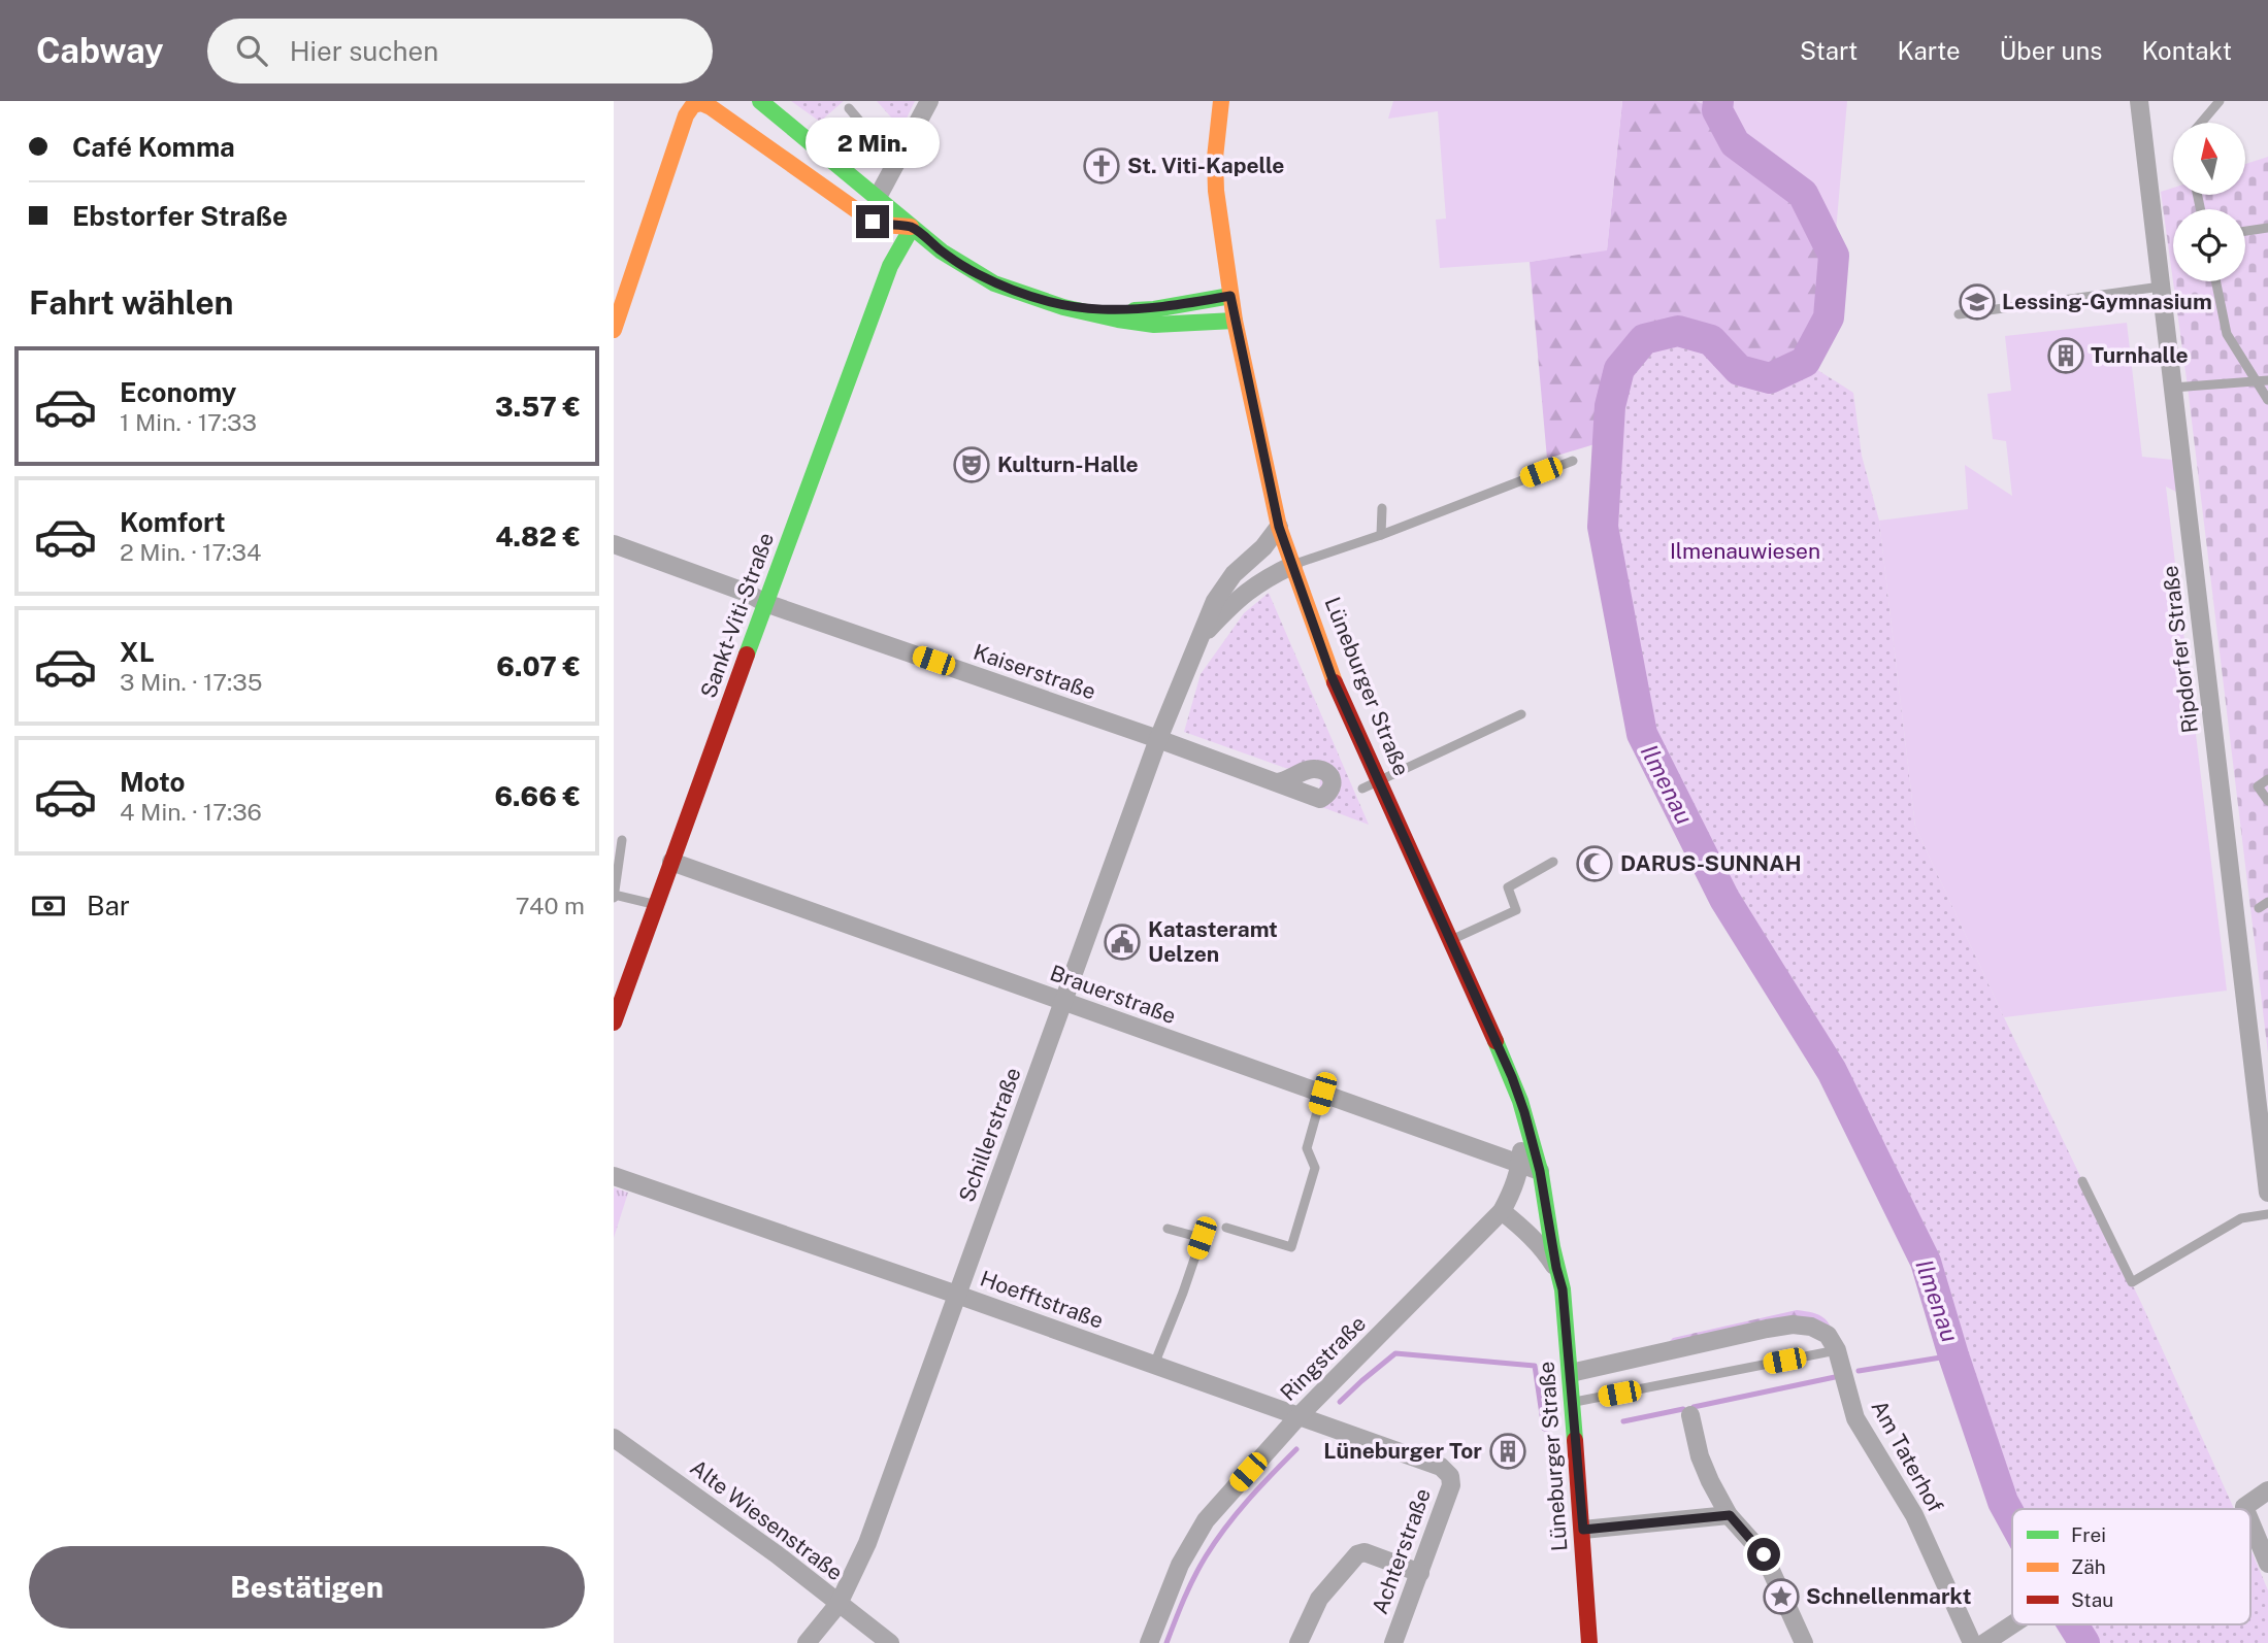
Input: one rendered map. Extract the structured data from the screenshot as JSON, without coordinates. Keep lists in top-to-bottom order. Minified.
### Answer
{"streets":{"street":["Sankt-Viti-Straße","Ripdorfer Straße","Kaiserstraße","Lüneburger Straße","Brauerstraße","Schillerstraße","Hoefftstraße","Ringstraße","Am Taterhof","Alte Wiesenstraße","Achterstraße"]},"crossings":[["Sankt-Viti-Straße","Kaiserstraße"],["Sankt-Viti-Straße","Brauerstraße"],["Kaiserstraße","Schillerstraße"],["Lüneburger Straße","Brauerstraße"],["Lüneburger Straße","Schillerstraße"],["Lüneburger Straße","Ringstraße"],["Brauerstraße","Schillerstraße"],["Brauerstraße","Ringstraße"],["Schillerstraße","Hoefftstraße"],["Schillerstraße","Alte Wiesenstraße"],["Hoefftstraße","Ringstraße"],["Hoefftstraße","Achterstraße"]],"water":["Ilmenau"],"parks":["Ilmenauwiesen"],"places":{"church":["St. Viti-Kapelle"],"school or university":["Lessing-Gymnasium"],"building":["Turnhalle","Lüneburger Tor"],"theatre":["Kulturn-Halle"],"mosque":["DARUS-SUNNAH"],"public building":["Katasteramt Uelzen"],"place":["Schnellenmarkt"]},"legend":["Frei","Zäh","Stau"],"north":"top","page":{"header":"Cabway","search":"Hier suchen","nav":["Start","Karte","Über uns","Kontakt"],"banner":["Café Komma","Ebstorfer Straße"],"bubble":"2 Min.","heading":"Fahrt wählen","list":[{"name":"Economy","note":"1 Min. · 17:33","value":"3.57 €"},{"name":"Komfort","note":"2 Min. · 17:34","value":"4.82 €"},{"name":"XL","note":"3 Min. · 17:35","value":"6.07 €"},{"name":"Moto","note":"4 Min. · 17:36","value":"6.66 €"}],"pay":["Bar","740 m"],"buttons":"Bestätigen"}}
